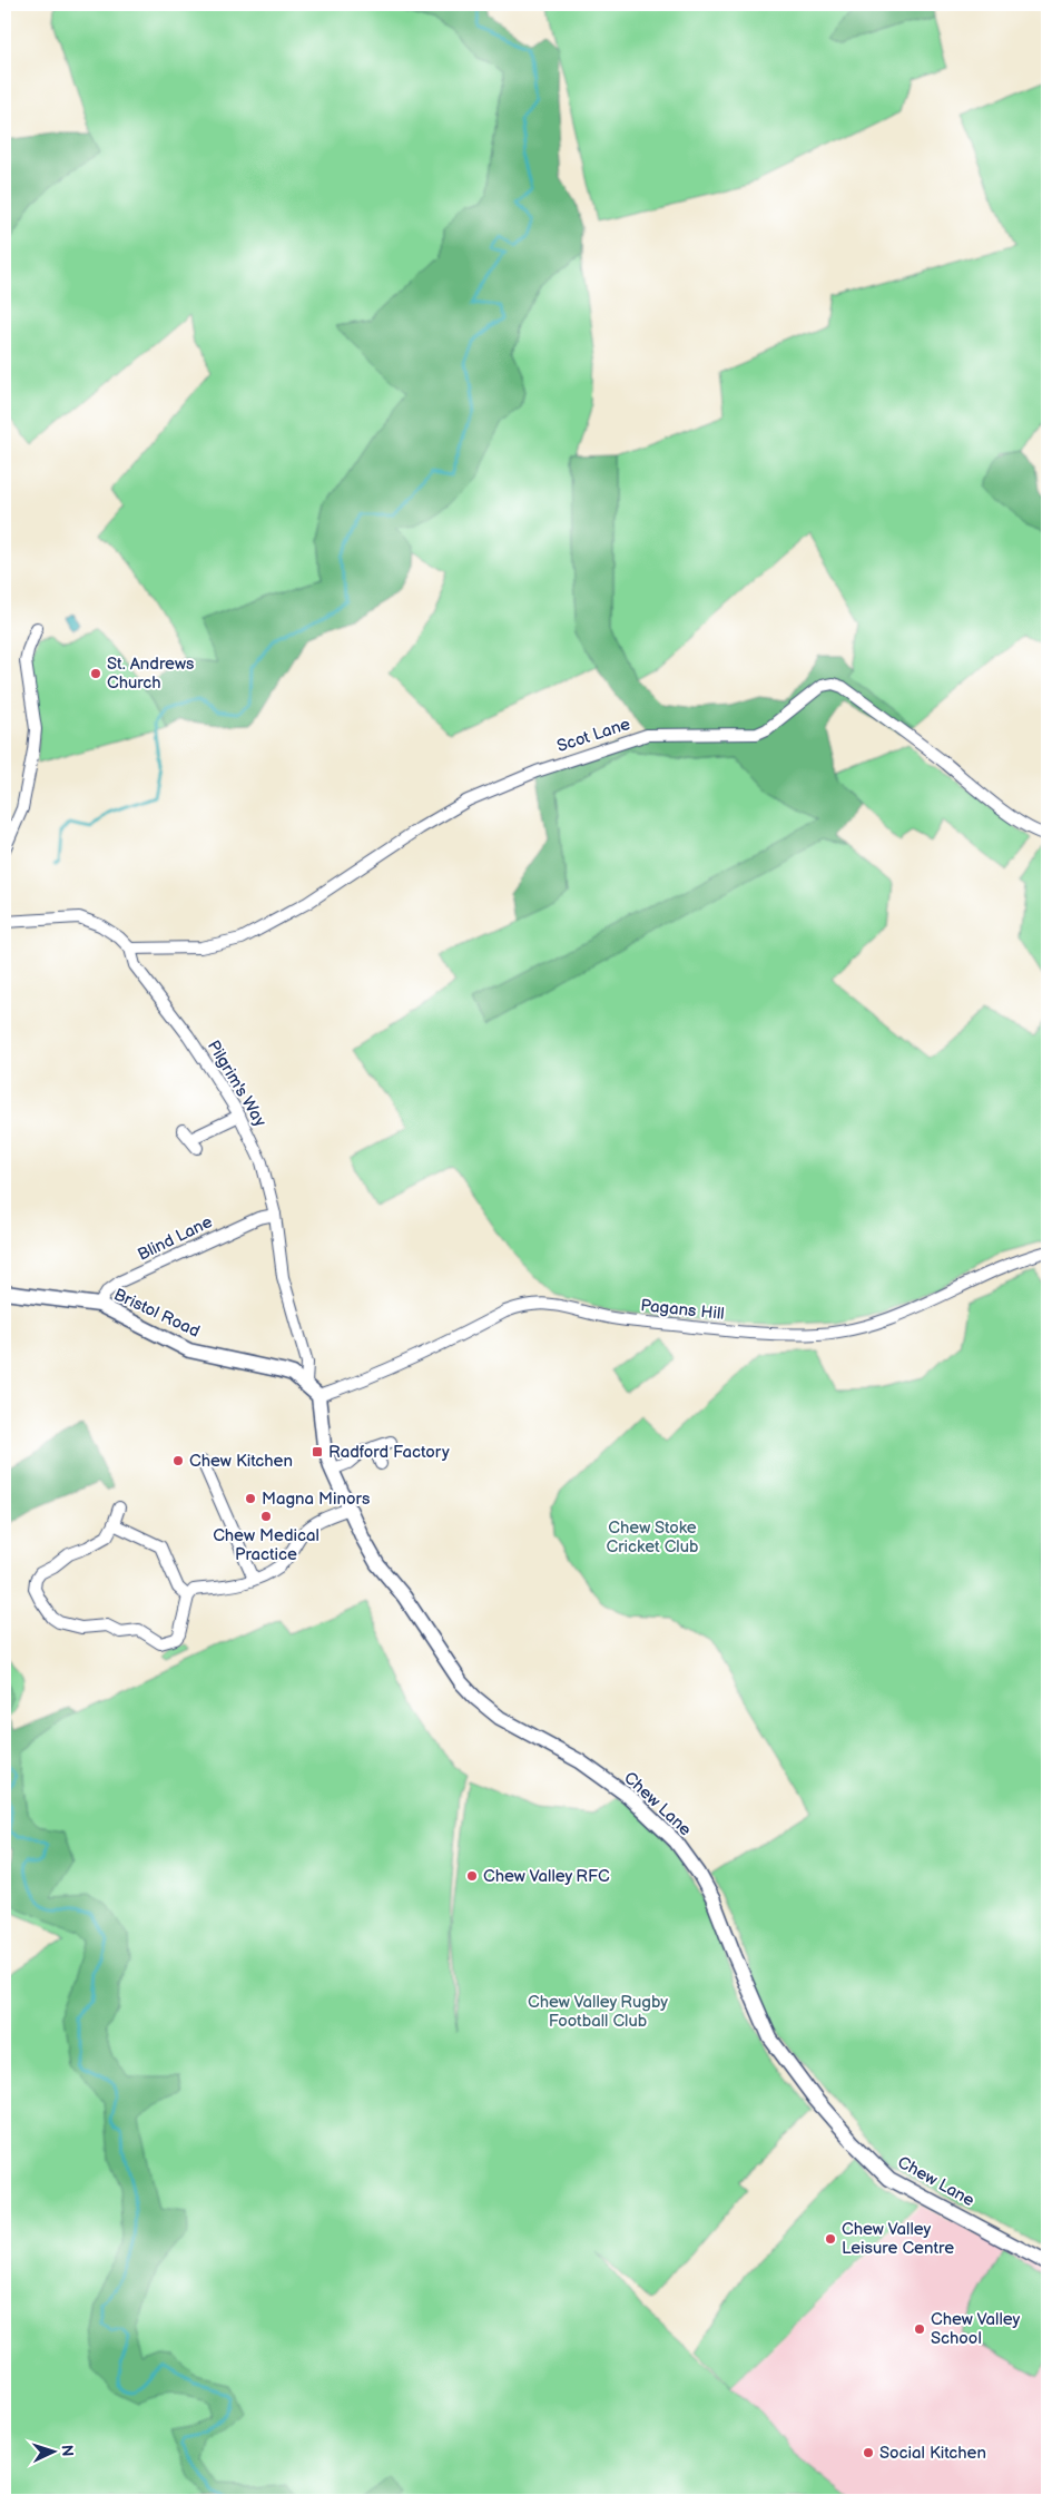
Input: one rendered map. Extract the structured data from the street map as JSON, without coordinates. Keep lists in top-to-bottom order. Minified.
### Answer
{"streets":{"main road":["Bristol Road","Chew Lane"],"street":["Scot Lane","Pilgrim's Way","Blind Lane","Pagans Hill"]},"crossings":[["Scot Lane","Pilgrim's Way"],["Pilgrim's Way","Blind Lane"],["Pilgrim's Way","Bristol Road"],["Blind Lane","Bristol Road"],["Pagans Hill","Bristol Road"],["Pagans Hill","Chew Lane"],["Bristol Road","Chew Lane"]],"parks":["Chew Stoke Cricket Club","Chew Valley Rugby Football Club"],"places":{"other":["St. Andrews Church","Chew Kitchen","Magna Minors","Chew Medical Practice","Chew Valley RFC","Chew Valley Leisure Centre","Chew Valley School","Social Kitchen"],"transit":["Radford Factory"]},"north":"right"}
